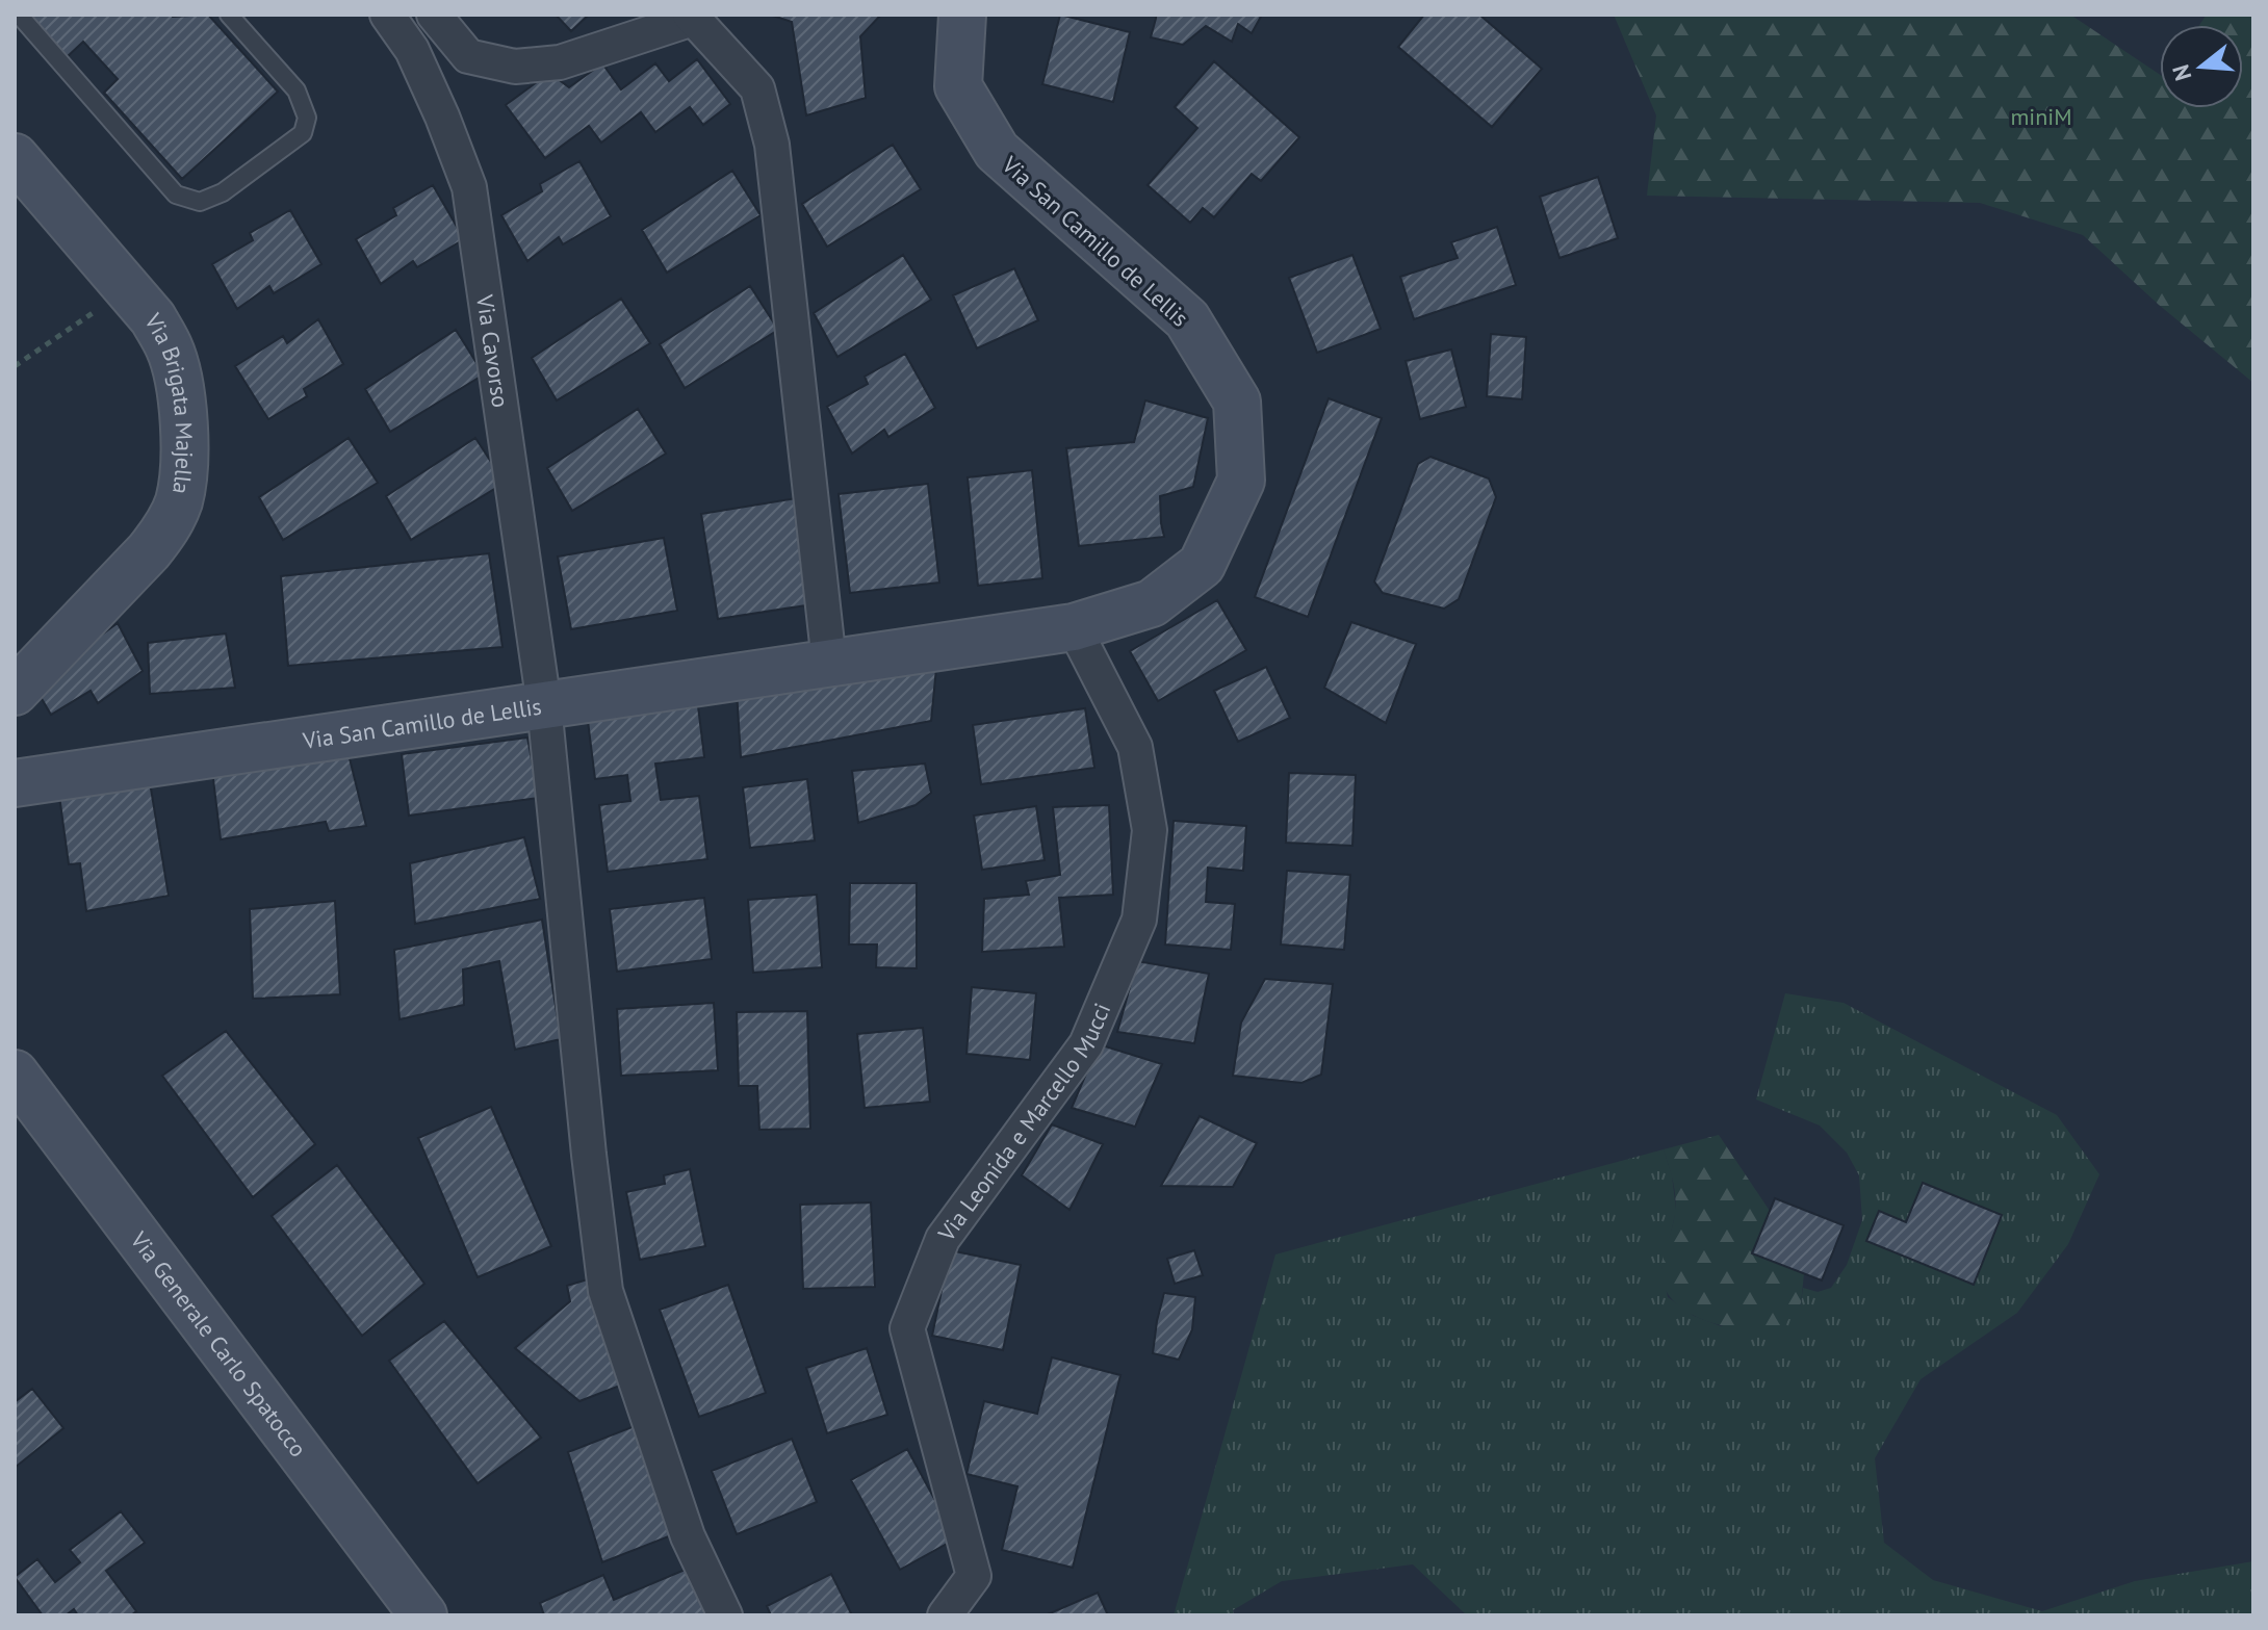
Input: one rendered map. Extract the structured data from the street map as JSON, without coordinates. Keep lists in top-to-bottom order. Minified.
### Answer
{"streets":{"street":["Via San Camillo de Lellis","Via Cavorso","Via Brigata Majella","Via Leonida e Marcello Mucci","Via Generale Carlo Spatocco"]},"crossings":[["Via San Camillo de Lellis","Via Cavorso"],["Via San Camillo de Lellis","Via Leonida e Marcello Mucci"]],"parks":["miniM"],"north":"left"}
